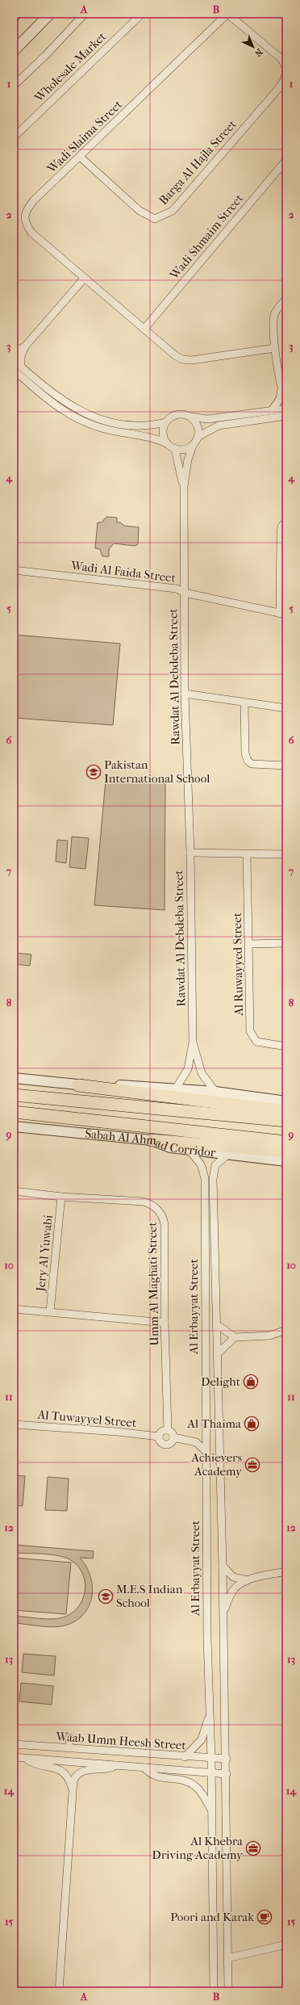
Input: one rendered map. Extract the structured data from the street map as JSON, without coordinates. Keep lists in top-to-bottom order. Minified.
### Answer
{"streets":{"highway":["Sabah Al Ahmad Corridor"],"street":["Wholesale Market","Wadi Slaima Street","Barga Al Hajla Street","Wadi Shmaim Street","Wadi Al Faida Street","Rawdat Al Debdeba Street","Al Ruwayyed Street","Jery Al Yuwabi","Umm Al Maghati Street","Al Erbayyat Street","Al Tuwayyel Street","Waab Umm Heesh Street"]},"crossings":[["Wadi Slaima Street","Barga Al Hajla Street"],["Wadi Slaima Street","Wadi Shmaim Street"],["Wadi Al Faida Street","Rawdat Al Debdeba Street"],["Sabah Al Ahmad Corridor","Al Erbayyat Street"],["Jery Al Yuwabi","Umm Al Maghati Street"],["Umm Al Maghati Street","Al Tuwayyel Street"],["Al Erbayyat Street","Waab Umm Heesh Street"]],"places":{"school or university":["Pakistan International School","M.E.S Indian School"],"shop":["Delight","Al Thaima"],"office":["Achievers Academy","Al Khebra Driving Academy"],"cafe":["Poori and Karak"]},"north":"bottom right","grid":{"columns":["A","B"],"rows":["1","2","3","4","5","6","7","8","9","10","11","12","13","14","15"]}}
